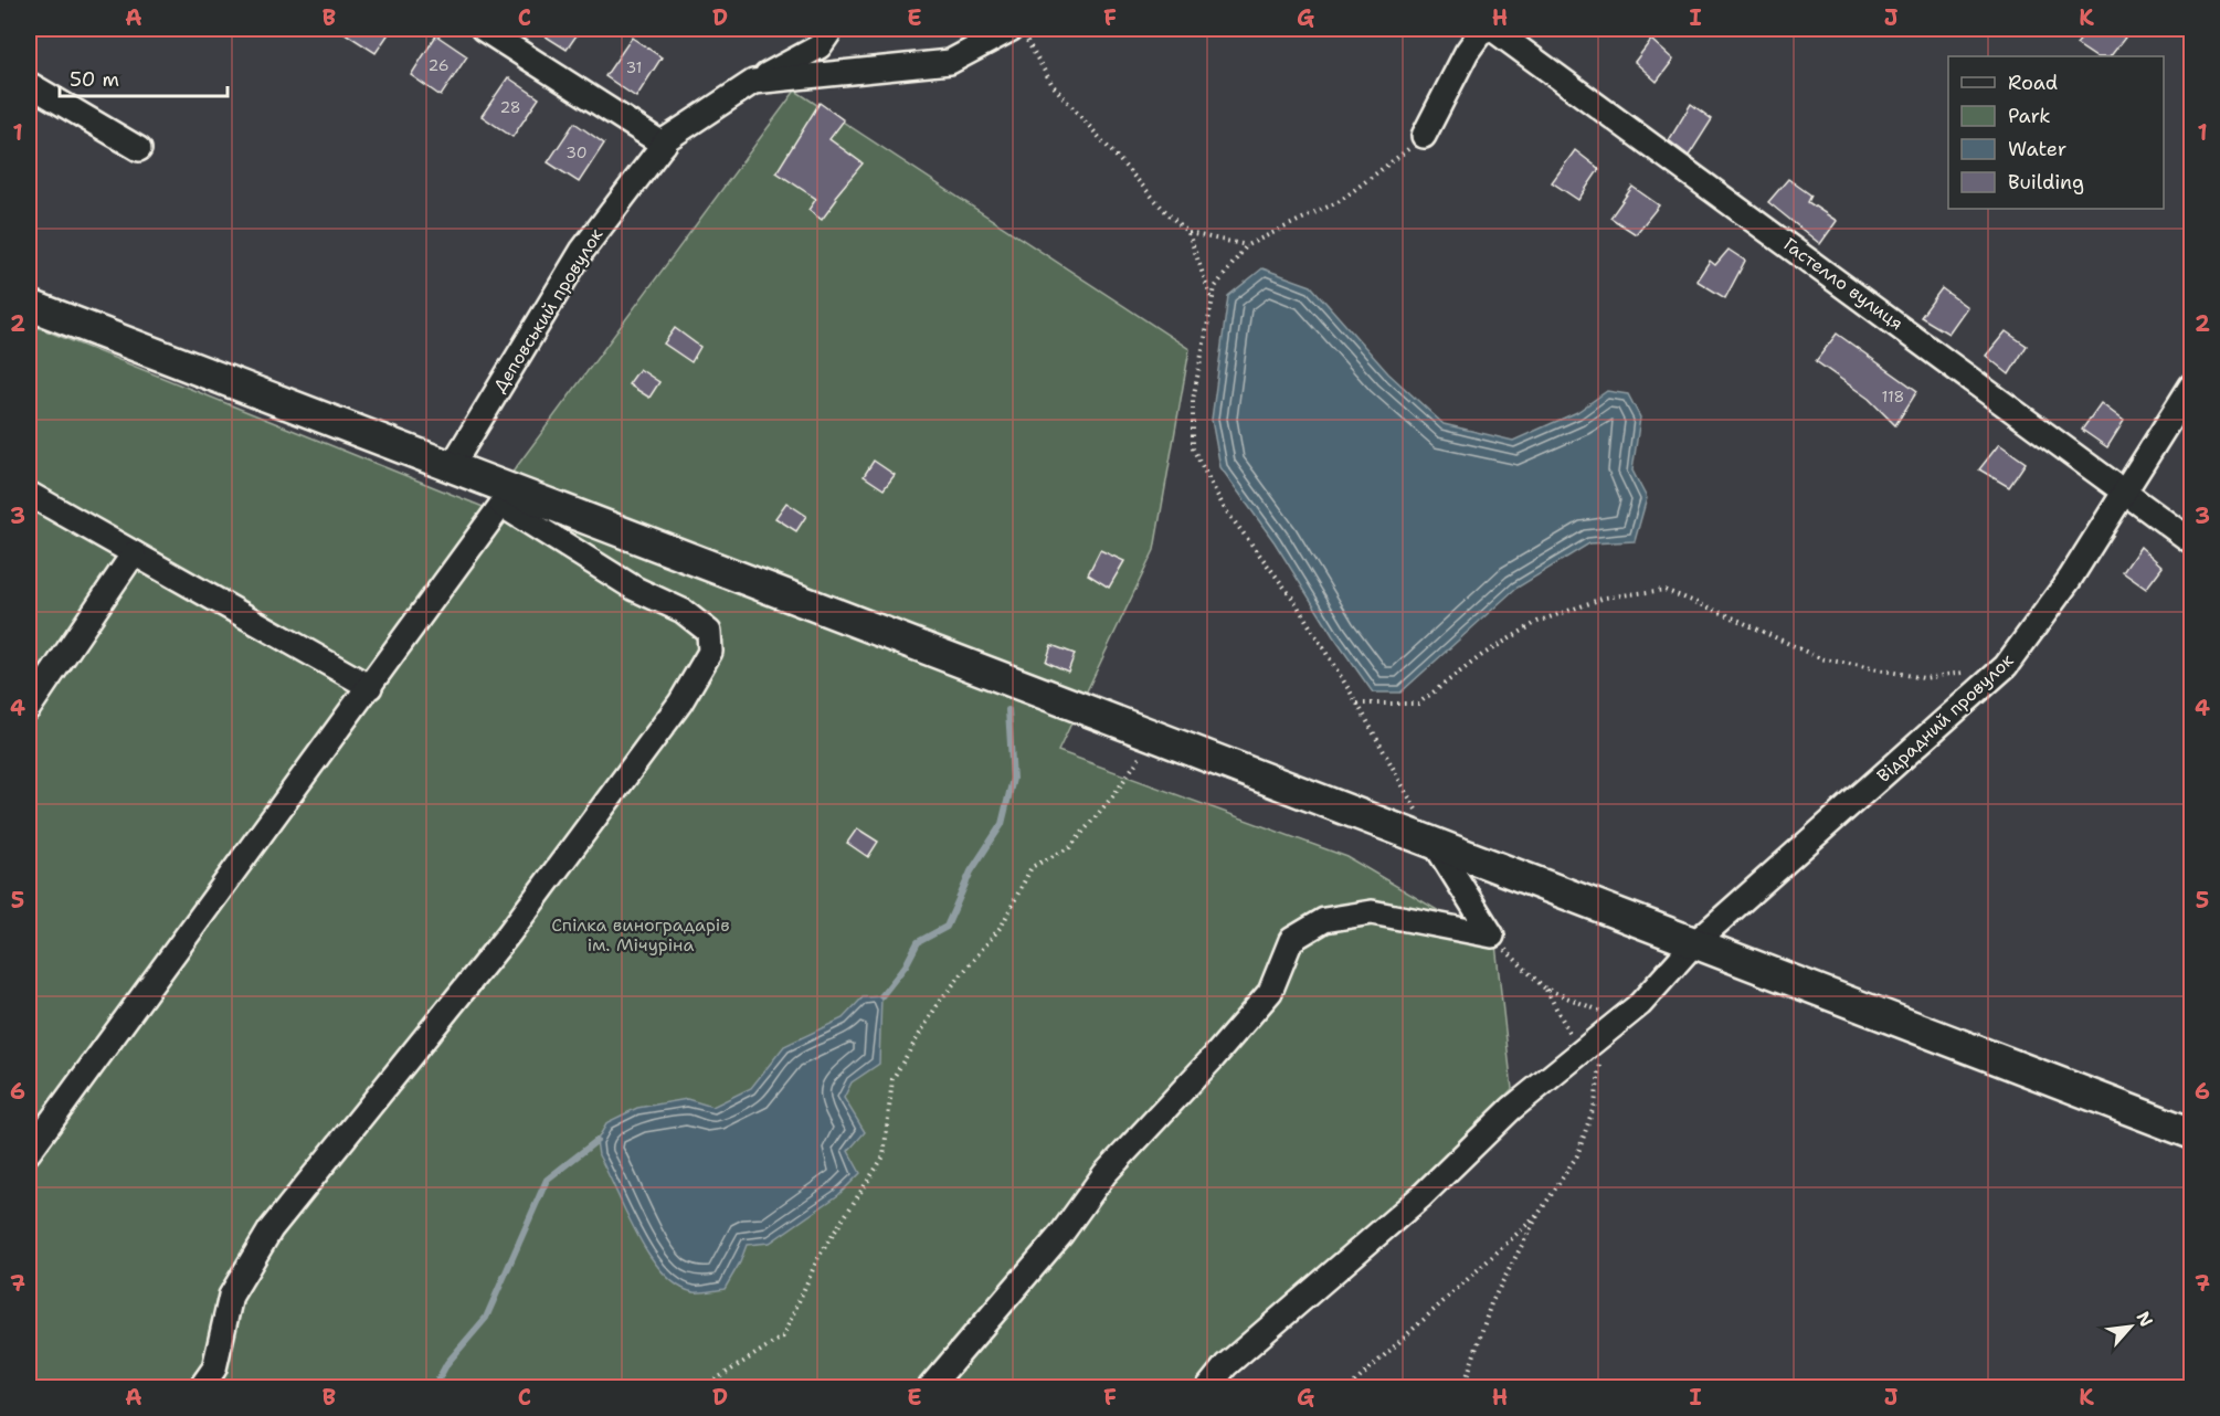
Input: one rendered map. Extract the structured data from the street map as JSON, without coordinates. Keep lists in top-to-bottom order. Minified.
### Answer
{"streets":{"street":["Гастелло вулиця","Деповський провулок","Відрадний провулок"]},"crossings":[["Гастелло вулиця","Відрадний провулок"]],"parks":["Спілка виноградарів ім. Мічуріна"],"house_numbers":["26","31","28","30","118"],"legend":["Road","Park","Water","Building"],"scale_bar":"50 m","north":"top right","grid":{"columns":["A","B","C","D","E","F","G","H","I","J","K"],"rows":["1","2","3","4","5","6","7"]}}
